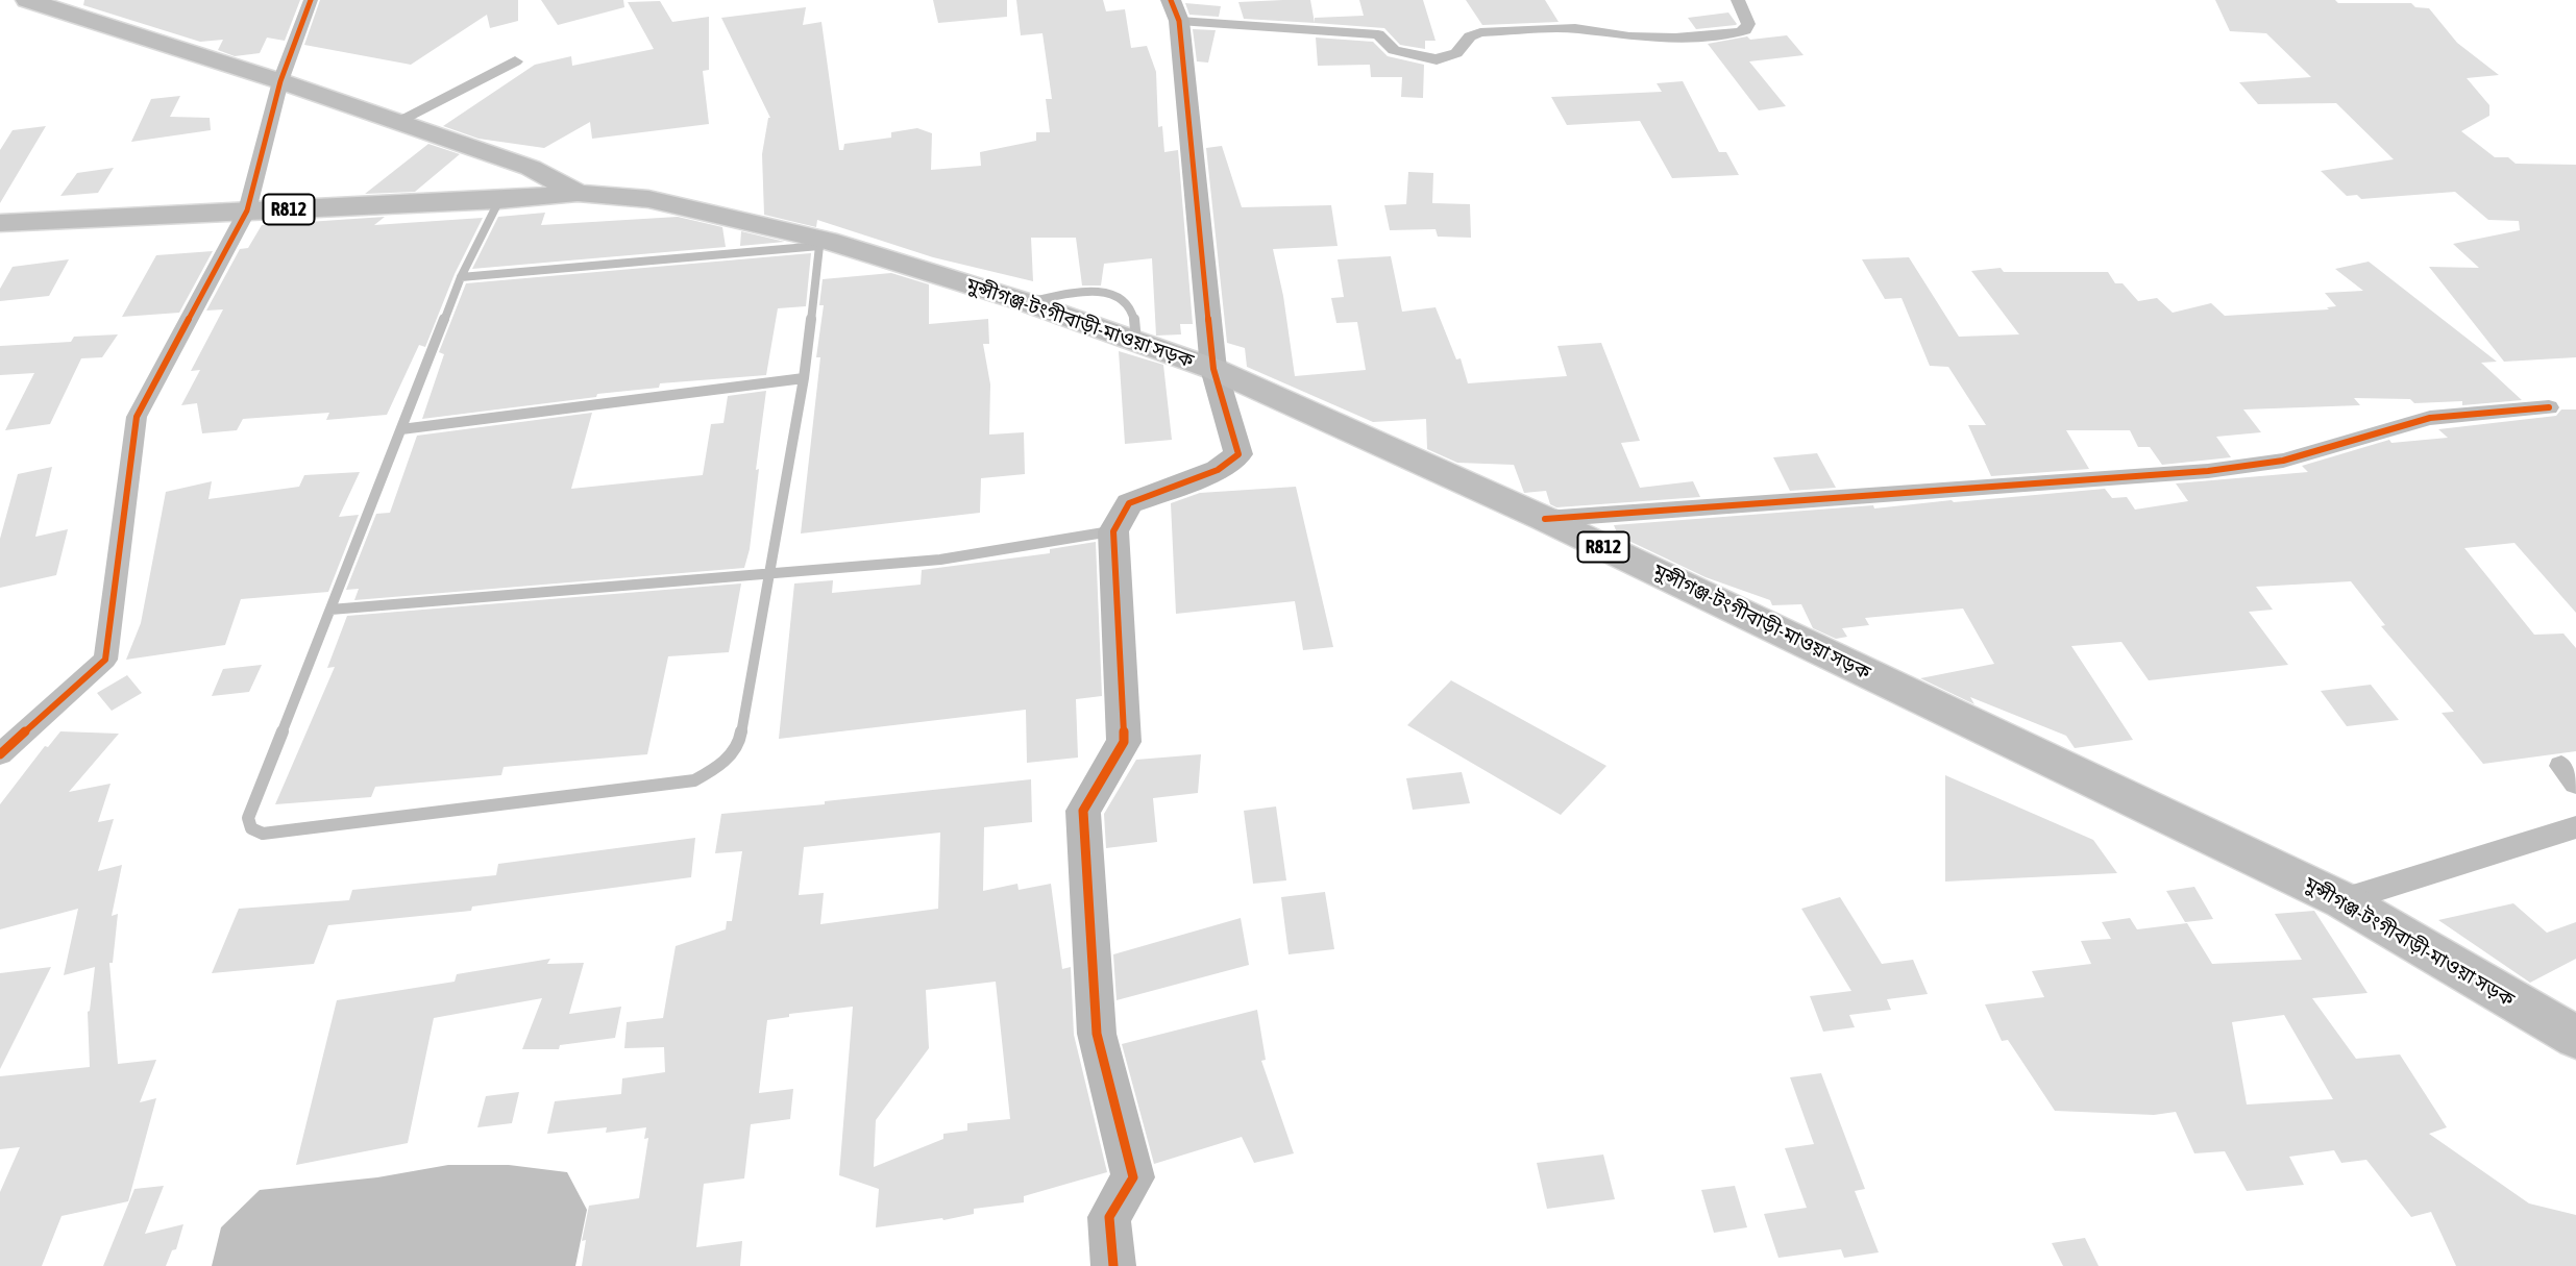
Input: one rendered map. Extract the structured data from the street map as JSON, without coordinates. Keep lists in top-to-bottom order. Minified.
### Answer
{"streets":{"main road":["R812","মুন্সীগঞ্জ-টংগীবাড়ী-মাওয়া সড়ক"]},"crossings":[["R812","মুন্সীগঞ্জ-টংগীবাড়ী-মাওয়া সড়ক"]]}
